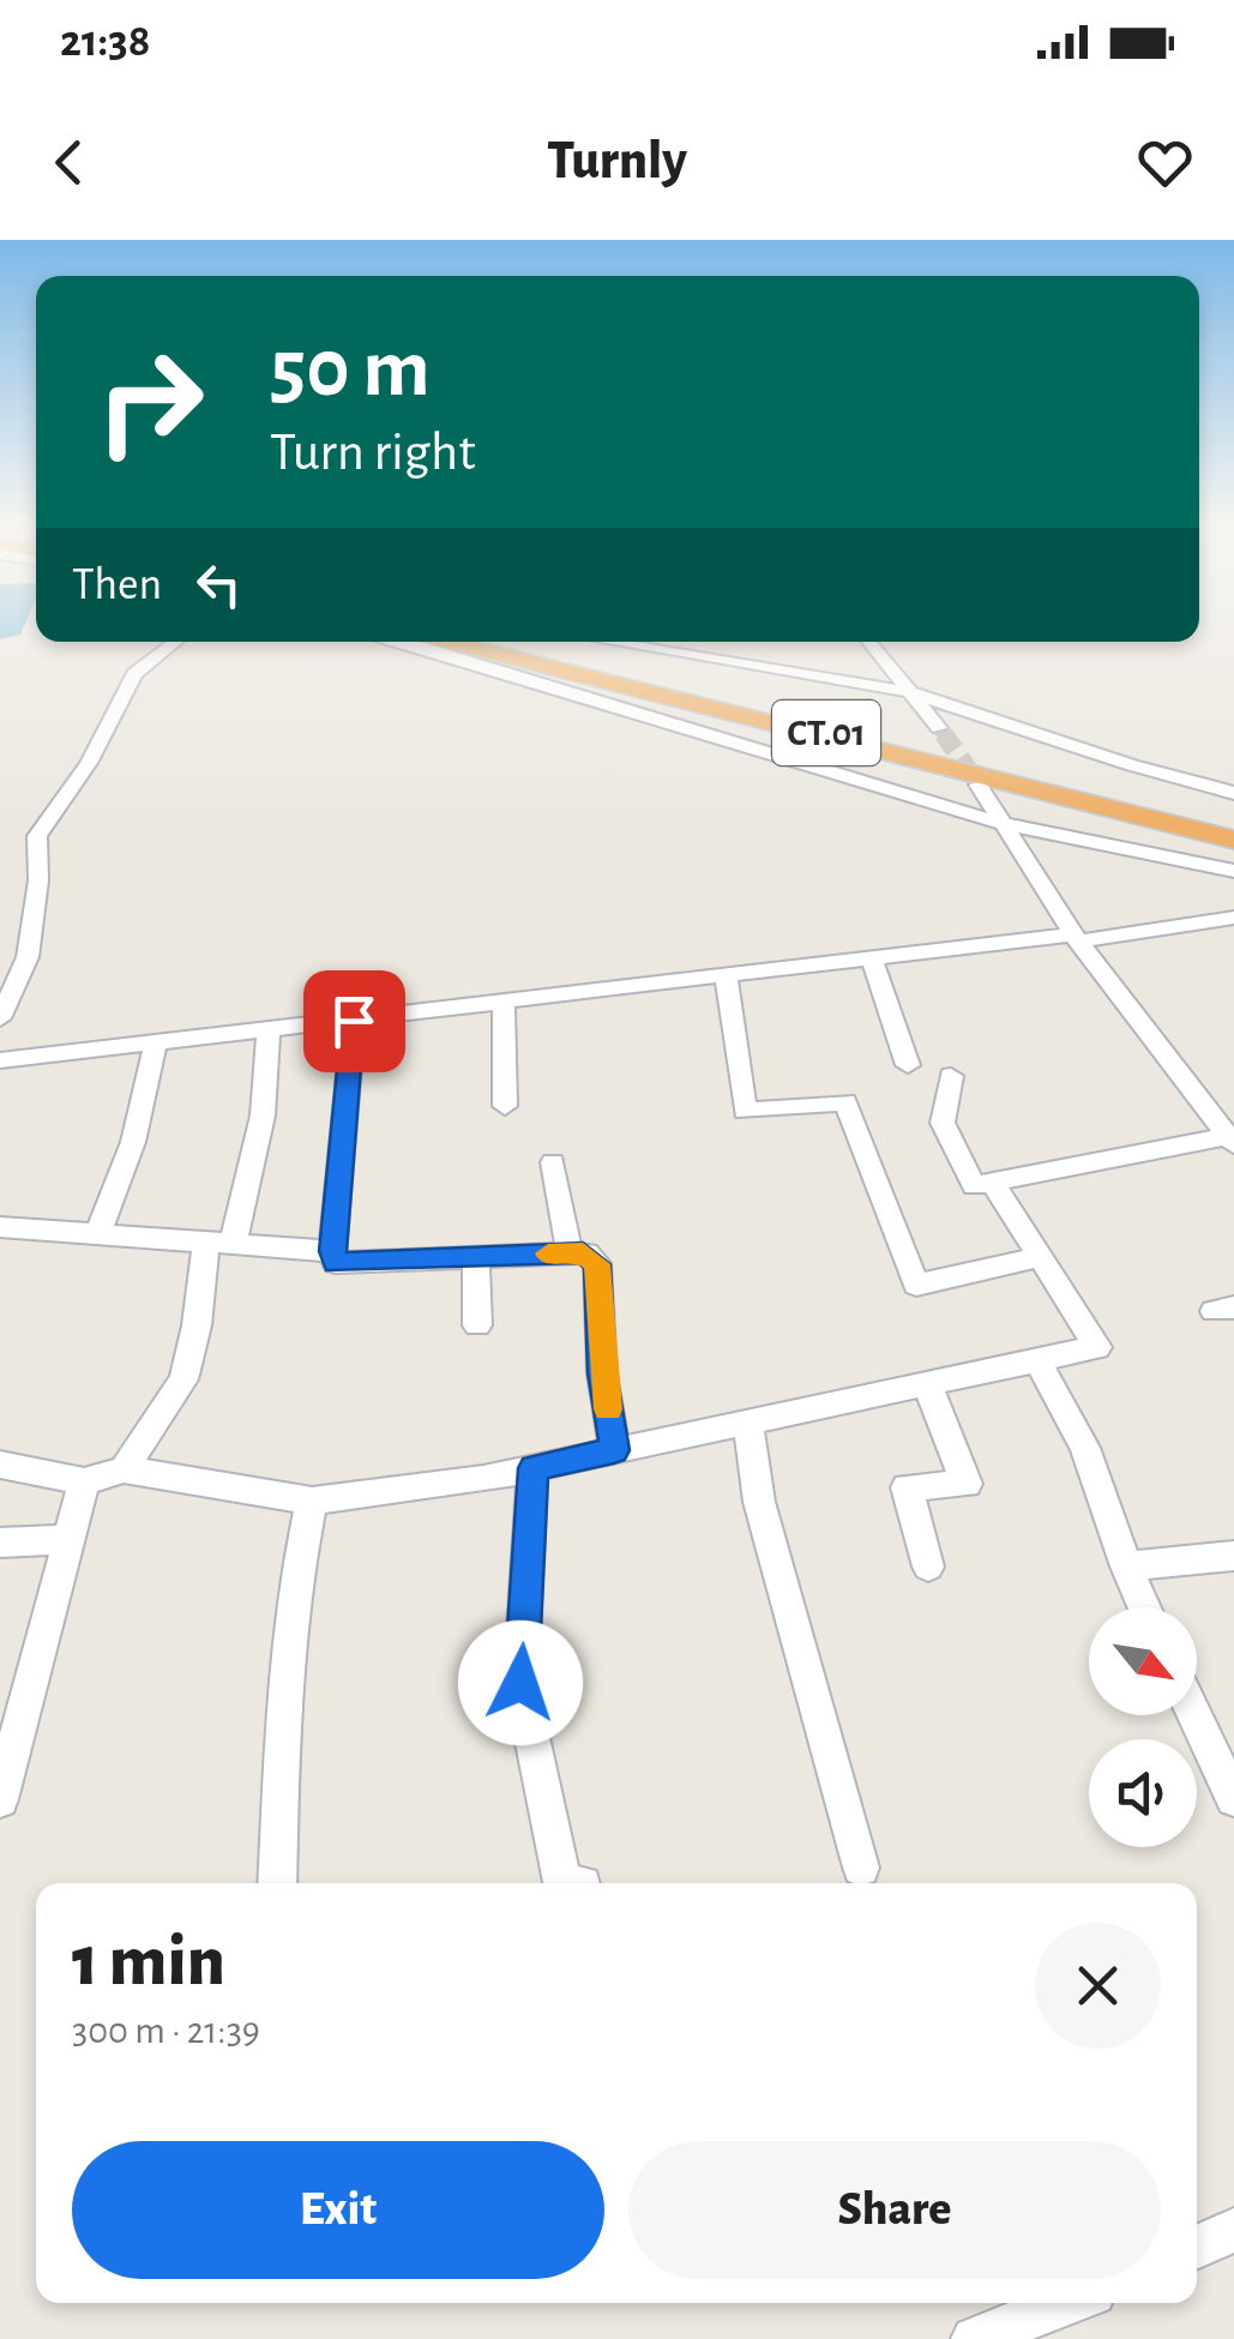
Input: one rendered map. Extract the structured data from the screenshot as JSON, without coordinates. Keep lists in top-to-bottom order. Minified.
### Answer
{"streets":{"highway":["CT.01"]},"north":"bottom right","page":{"status":"21:38","header":"Turnly","turn":["50 m","Turn right"],"then":"Then","heading":["1 min","300 m · 21:39"],"buttons":["Exit","Share"]}}
